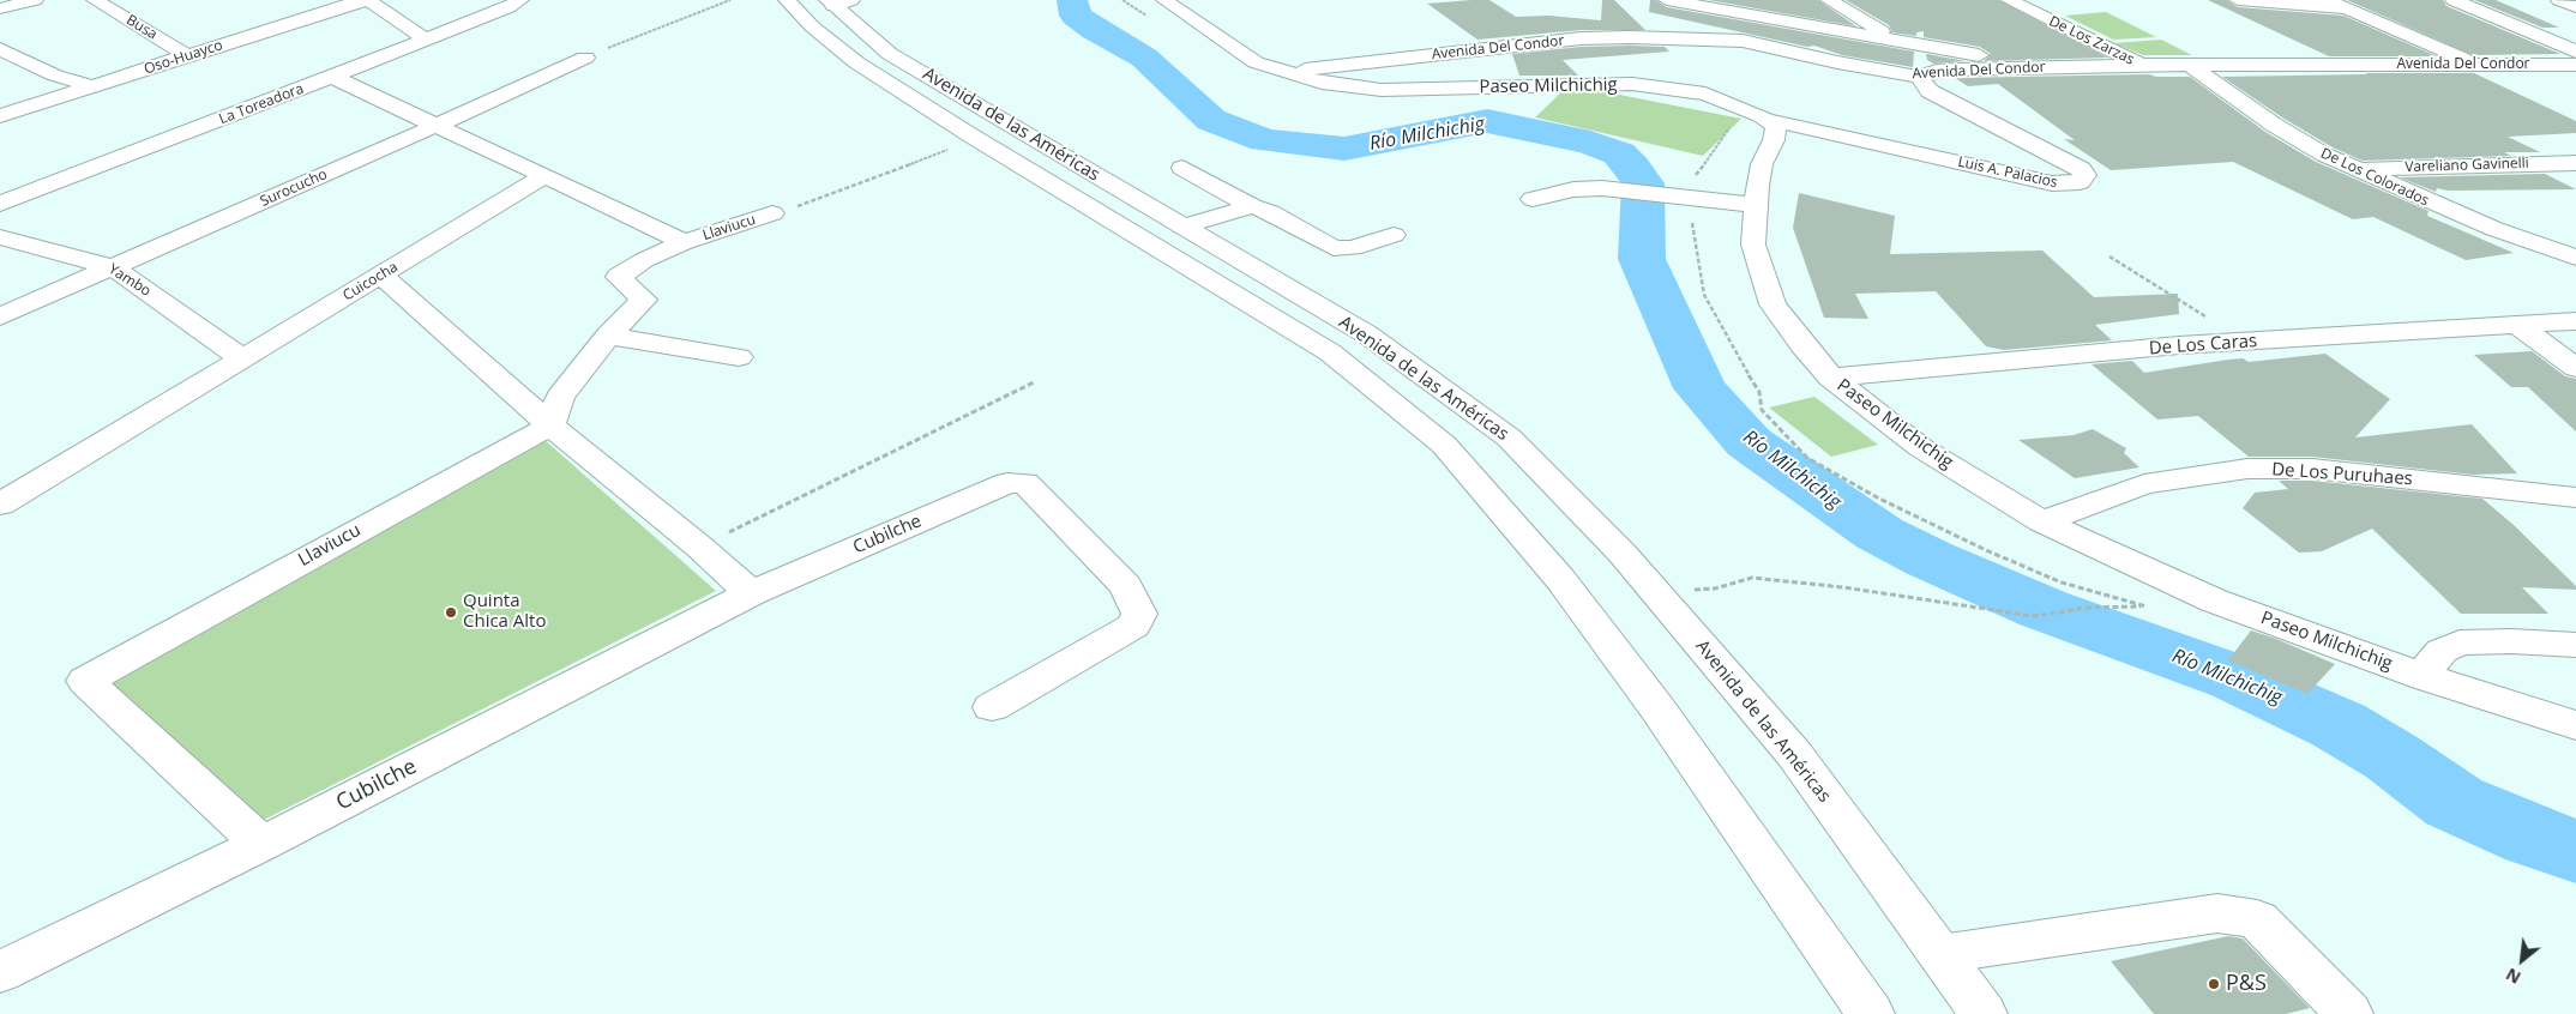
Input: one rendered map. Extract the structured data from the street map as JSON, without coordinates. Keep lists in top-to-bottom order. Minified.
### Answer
{"streets":{"street":["Busa","De Los Zarzas","Avenida Del Condor","Oso-Huayco","Paseo Milchichig","La Toreadora","Avenida de las Américas","Vareliano Gavinelli","Luis A. Palacios","De Los Colorados","Surocucho","Llaviucu","Yambo","Cuicocha","De Los Caras","De Los Puruhaes","Cubilche"]},"crossings":[["Busa","Oso-Huayco"],["De Los Zarzas","Avenida Del Condor"],["Avenida Del Condor","Paseo Milchichig"],["Avenida Del Condor","Luis A. Palacios"],["Avenida Del Condor","De Los Colorados"],["Oso-Huayco","La Toreadora"],["Paseo Milchichig","Luis A. Palacios"],["Paseo Milchichig","De Los Caras"],["Paseo Milchichig","De Los Puruhaes"],["Vareliano Gavinelli","De Los Colorados"],["Surocucho","Yambo"],["Llaviucu","Cuicocha"],["Llaviucu","Cubilche"],["Yambo","Cuicocha"]],"water":["Río Milchichig"],"places":["Quinta Chica Alto","P&S"],"north":"bottom left"}
